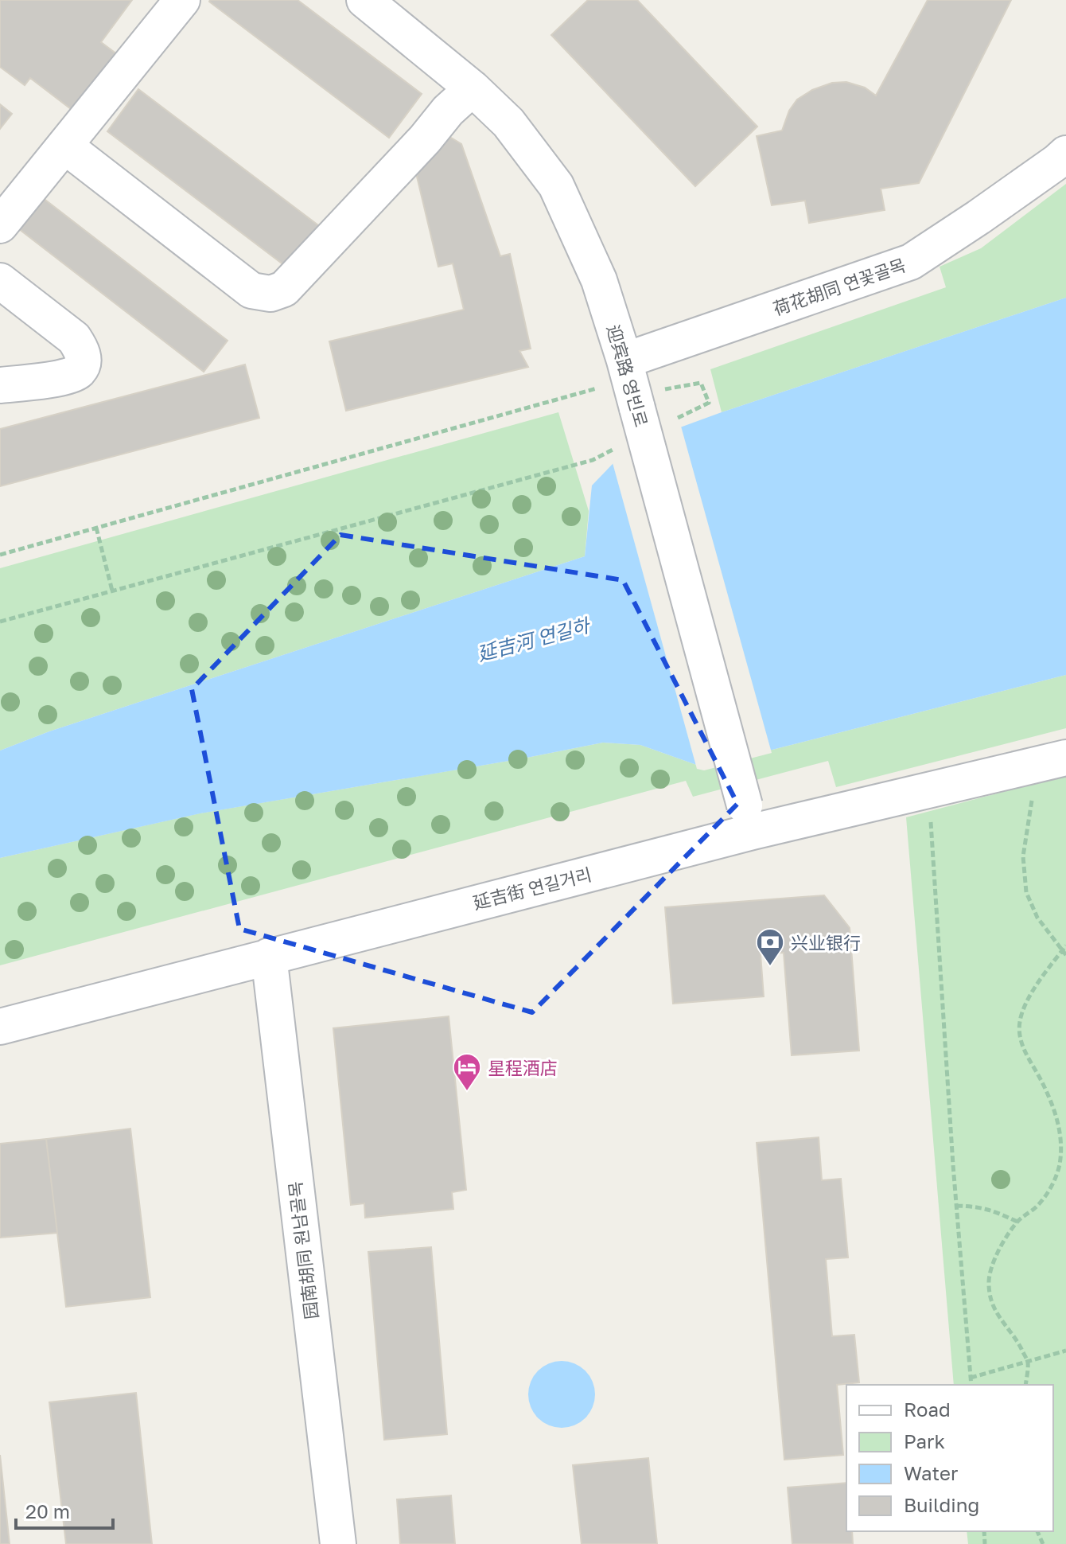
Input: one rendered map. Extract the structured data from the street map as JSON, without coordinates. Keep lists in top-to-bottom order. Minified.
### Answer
{"streets":{"street":["荷花胡同 연꽃골목","迎宾路 영빈로","延吉街 연길거리","园南胡同 원남골목"]},"crossings":[["荷花胡同 연꽃골목","迎宾路 영빈로"],["迎宾路 영빈로","延吉街 연길거리"],["延吉街 연길거리","园南胡同 원남골목"]],"water":["延吉河 연길하"],"places":{"bank":["兴业银行"],"hotel":["星程酒店"]},"legend":["Road","Park","Water","Building"],"scale_bar":"20 m"}
